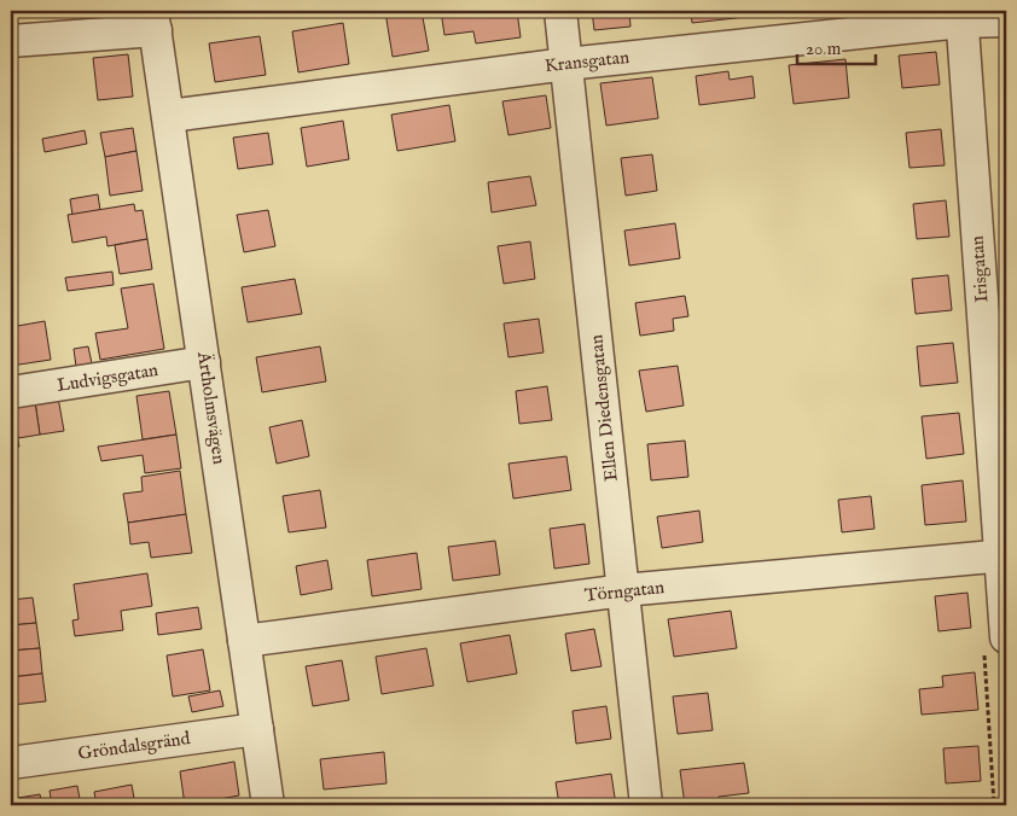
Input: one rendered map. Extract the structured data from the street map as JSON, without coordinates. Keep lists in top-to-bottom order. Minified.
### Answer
{"streets":{"street":["Kransgatan","Irisgatan","Ludvigsgatan","Ärtholmsvägen","Ellen Diedensgatan","Törngatan","Gröndalsgränd"]},"crossings":[["Kransgatan","Irisgatan"],["Kransgatan","Ärtholmsvägen"],["Kransgatan","Ellen Diedensgatan"],["Irisgatan","Törngatan"],["Ludvigsgatan","Ärtholmsvägen"],["Ärtholmsvägen","Törngatan"],["Ärtholmsvägen","Gröndalsgränd"],["Ellen Diedensgatan","Törngatan"]],"scale_bar":"20 m"}
